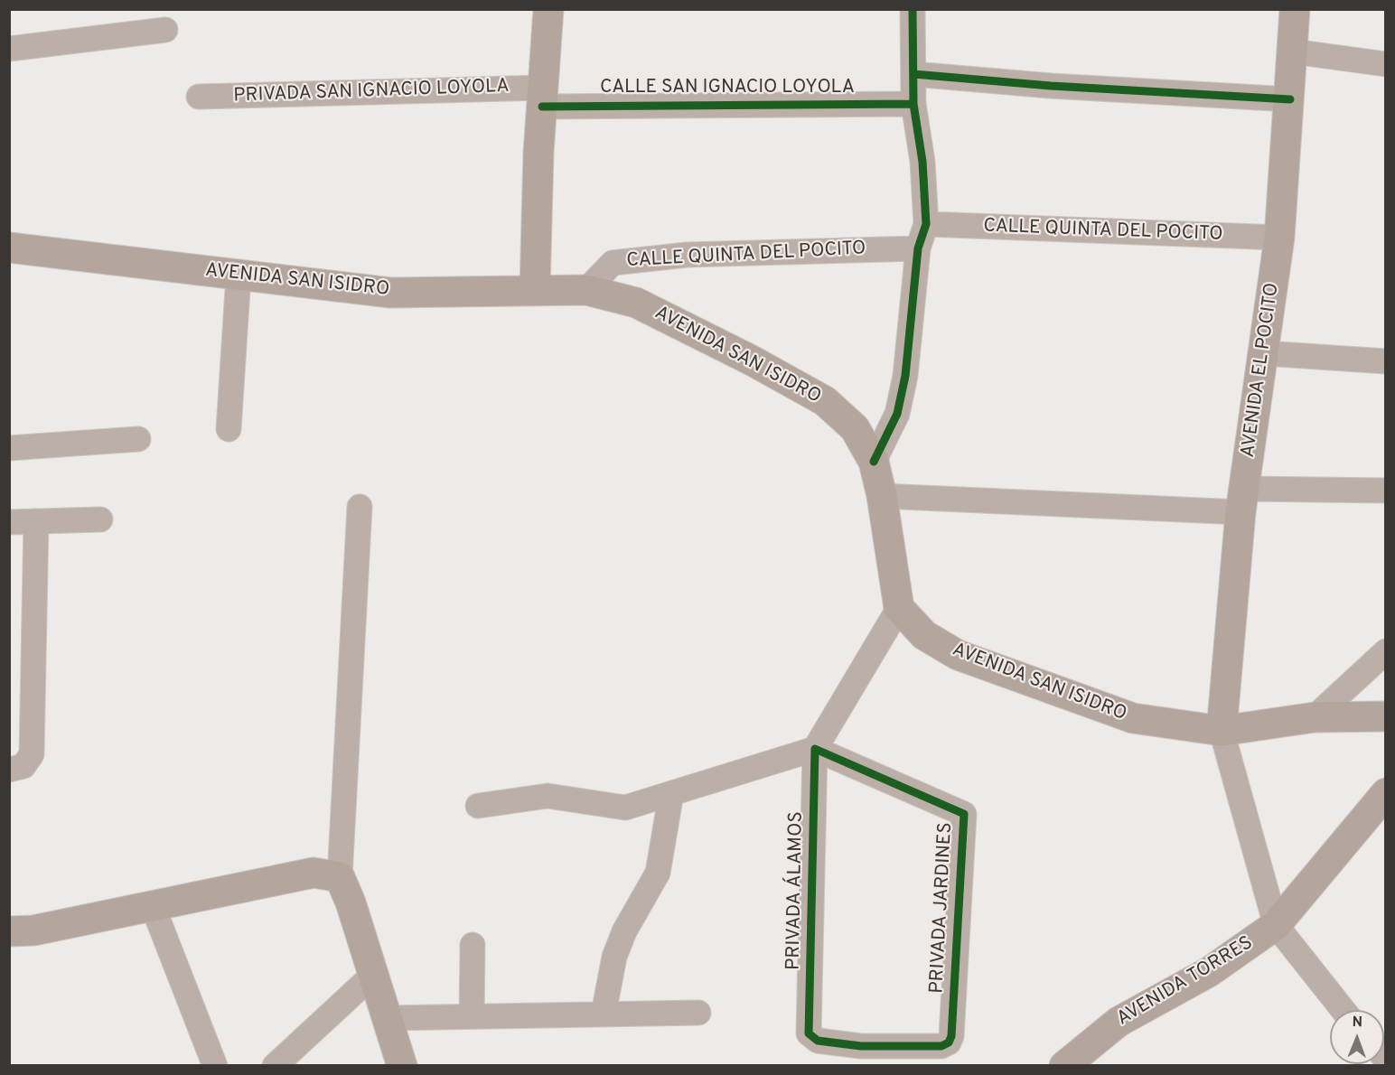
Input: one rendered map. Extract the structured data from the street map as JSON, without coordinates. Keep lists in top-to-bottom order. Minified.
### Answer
{"streets":{"main road":["AVENIDA SAN ISIDRO","AVENIDA EL POCITO","AVENIDA TORRES"],"street":["CALLE SAN IGNACIO LOYOLA","PRIVADA SAN IGNACIO LOYOLA","CALLE QUINTA DEL POCITO","PRIVADA ÁLAMOS","PRIVADA JARDINES"]},"crossings":[["CALLE SAN IGNACIO LOYOLA","PRIVADA SAN IGNACIO LOYOLA"],["CALLE QUINTA DEL POCITO","AVENIDA SAN ISIDRO"],["CALLE QUINTA DEL POCITO","AVENIDA EL POCITO"],["AVENIDA SAN ISIDRO","AVENIDA EL POCITO"],["PRIVADA ÁLAMOS","PRIVADA JARDINES"]],"north":"top"}
